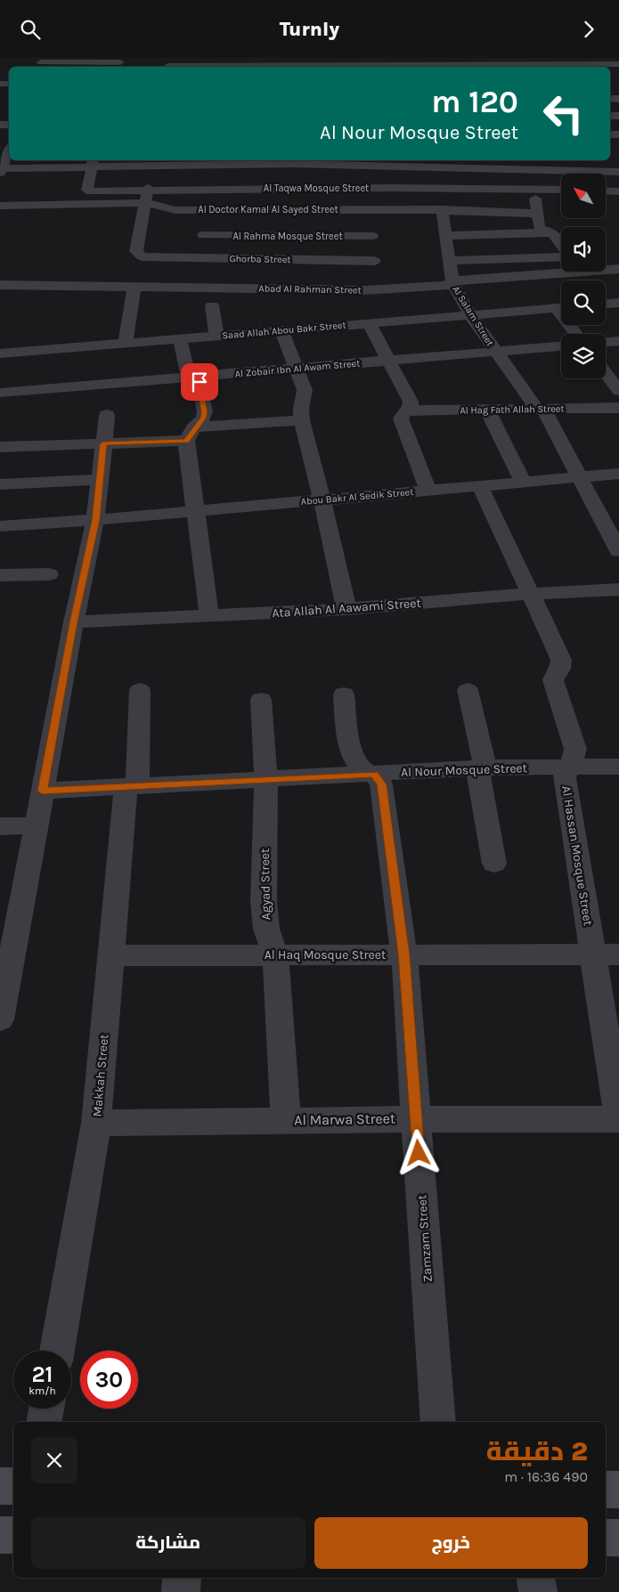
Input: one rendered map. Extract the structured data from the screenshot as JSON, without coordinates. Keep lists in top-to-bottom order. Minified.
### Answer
{"streets":{"street":["Al Taqwa Mosque Street","Al Doctor Kamal Al Sayed Street","Al Rahma Mosque Street","Ghorba Street","Abad Al Rahman Street","Al Salam Street","Saad Allah Abou Bakr Street","Al Zobair Ibn Al Awam Street","Al Hag Fath Allah Street","Abou Bakr Al Sedik Street","Ata Allah Al Aawami Street","Al Nour Mosque Street","Al Hassan Mosque Street","Agyad Street","Al Haq Mosque Street","Makkah Street","Al Marwa Street","Zamzam Street"]},"crossings":[["Al Taqwa Mosque Street","Al Doctor Kamal Al Sayed Street"],["Al Taqwa Mosque Street","Ghorba Street"],["Al Doctor Kamal Al Sayed Street","Ghorba Street"],["Al Doctor Kamal Al Sayed Street","Al Salam Street"],["Abad Al Rahman Street","Al Salam Street"],["Al Salam Street","Saad Allah Abou Bakr Street"],["Al Salam Street","Al Zobair Ibn Al Awam Street"],["Al Salam Street","Al Hag Fath Allah Street"],["Al Salam Street","Abou Bakr Al Sedik Street"],["Abou Bakr Al Sedik Street","Al Hassan Mosque Street"],["Ata Allah Al Aawami Street","Al Hassan Mosque Street"],["Al Nour Mosque Street","Al Hassan Mosque Street"],["Al Nour Mosque Street","Agyad Street"],["Al Nour Mosque Street","Makkah Street"],["Al Nour Mosque Street","Zamzam Street"],["Al Hassan Mosque Street","Al Haq Mosque Street"],["Al Hassan Mosque Street","Al Marwa Street"],["Agyad Street","Al Haq Mosque Street"],["Agyad Street","Al Marwa Street"],["Al Haq Mosque Street","Makkah Street"],["Al Haq Mosque Street","Zamzam Street"],["Makkah Street","Al Marwa Street"],["Al Marwa Street","Zamzam Street"]],"north":"top left","page":{"header":"Turnly","turn":["120 m","Al Nour Mosque Street"],"speed":"21 km/h","limit":"30","heading":["2 دقيقة","490 m · 16:36"],"buttons":["خروج","مشاركة"]}}
